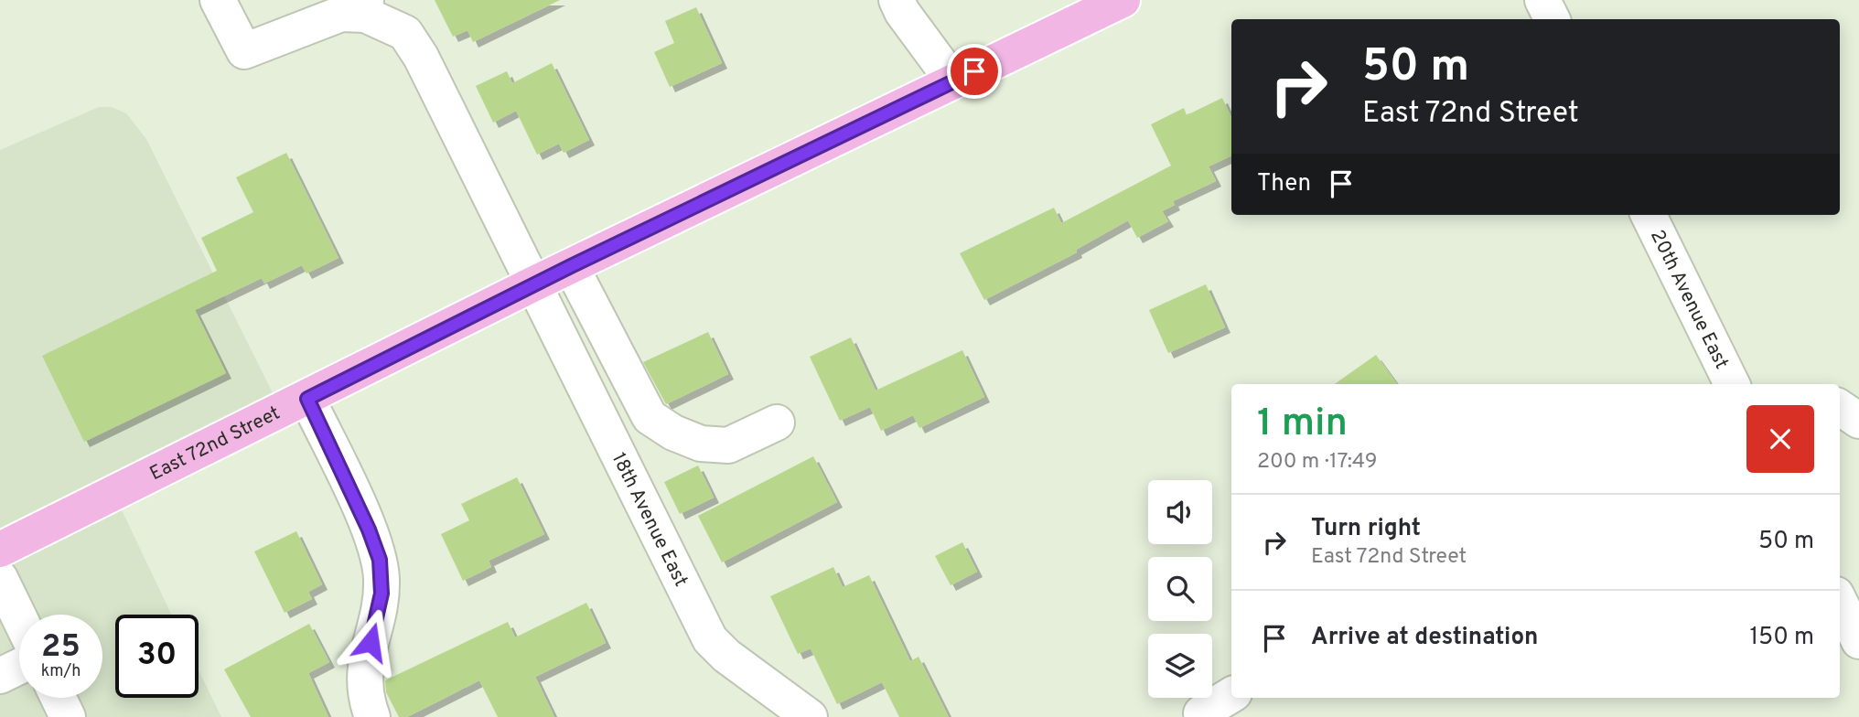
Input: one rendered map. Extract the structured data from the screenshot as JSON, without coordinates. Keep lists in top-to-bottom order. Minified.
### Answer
{"streets":{"main road":["East 72nd Street"],"street":["20th Avenue East","18th Avenue East"]},"crossings":[["East 72nd Street","18th Avenue East"]],"page":{"turn":["50 m","East 72nd Street"],"then":"Then","heading":["1 min","200 m · 17:49"],"list":[{"name":"Turn right","note":"East 72nd Street","value":"50 m"},{"name":"Arrive at destination","value":"150 m"}],"speed":"25 km/h","limit":"30"}}
